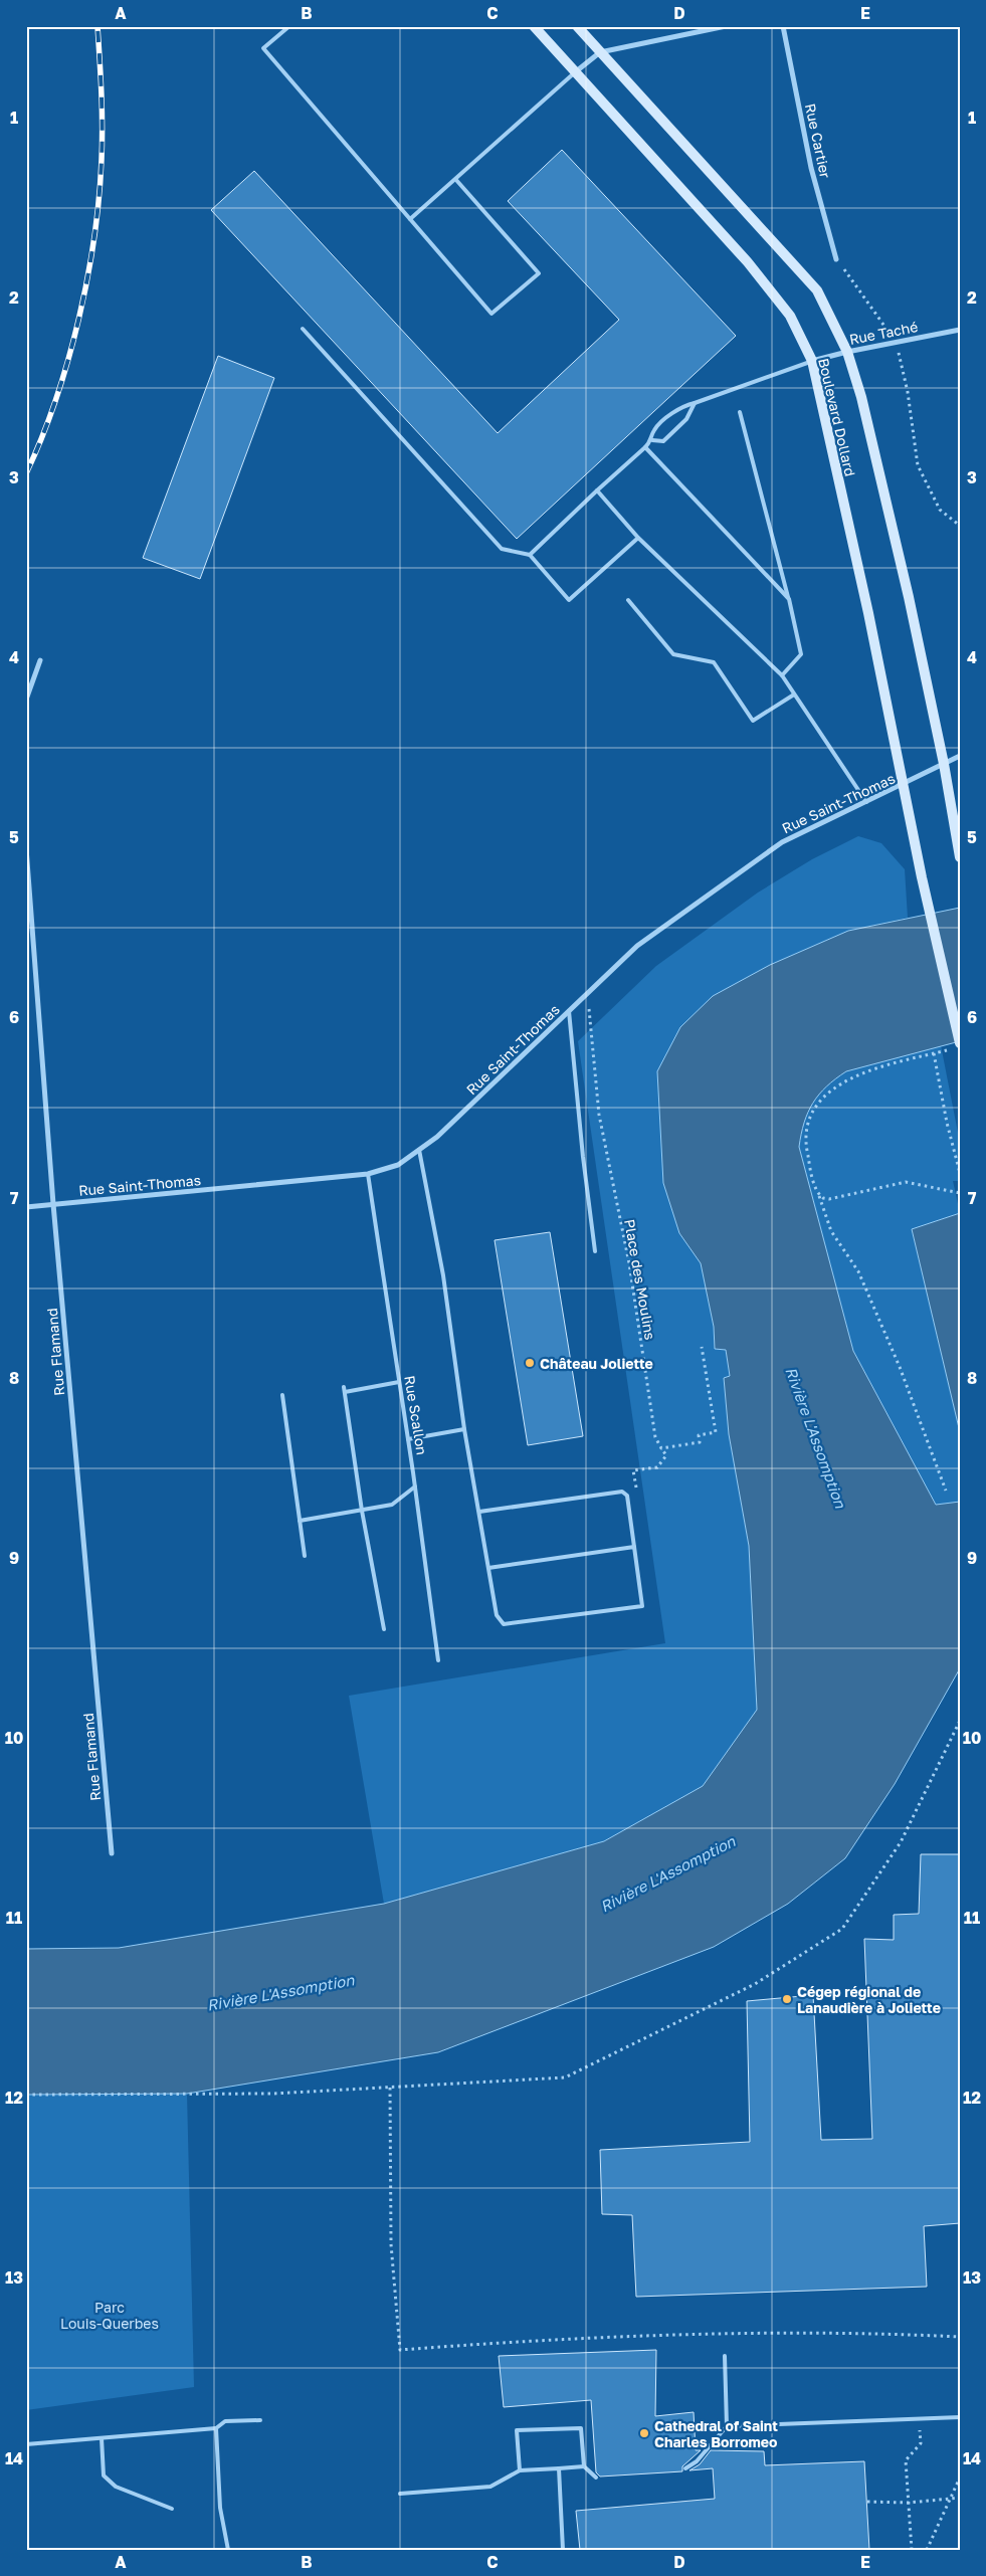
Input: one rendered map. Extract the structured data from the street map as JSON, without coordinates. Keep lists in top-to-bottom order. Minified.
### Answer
{"streets":{"main road":["Boulevard Dollard"],"street":["Rue Cartier","Rue Taché","Rue Saint-Thomas","Rue Flamand"],"lane":["Rue Scallon"],"path":["Place des Moulins"]},"crossings":[["Rue Taché","Boulevard Dollard"],["Boulevard Dollard","Rue Saint-Thomas"],["Rue Saint-Thomas","Place des Moulins"],["Rue Saint-Thomas","Rue Flamand"],["Rue Saint-Thomas","Rue Scallon"]],"water":["Rivière L'Assomption"],"parks":["Parc Louis-Querbes"],"places":["Château Joliette","Cégep régional de Lanaudière à Joliette","Cathedral of Saint Charles Borromeo"],"grid":{"columns":["A","B","C","D","E"],"rows":["1","2","3","4","5","6","7","8","9","10","11","12","13","14"]}}
